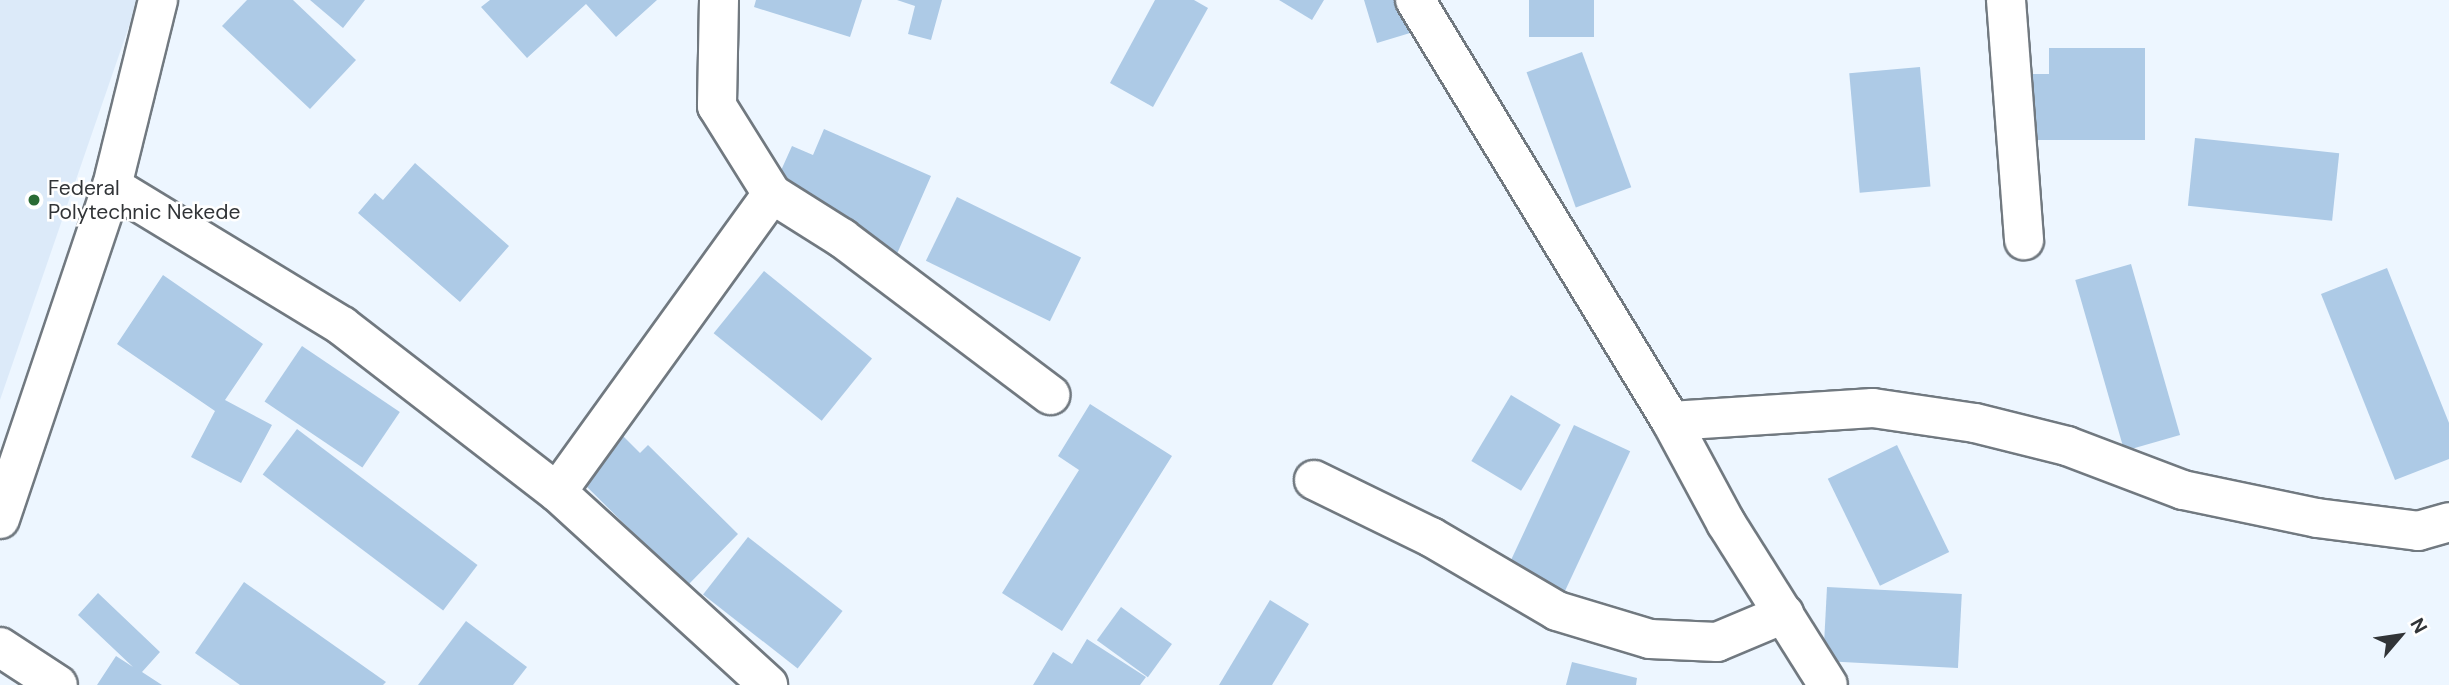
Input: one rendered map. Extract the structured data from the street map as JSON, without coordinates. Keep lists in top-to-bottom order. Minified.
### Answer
{"places":["Federal Polytechnic Nekede"],"north":"top right"}
